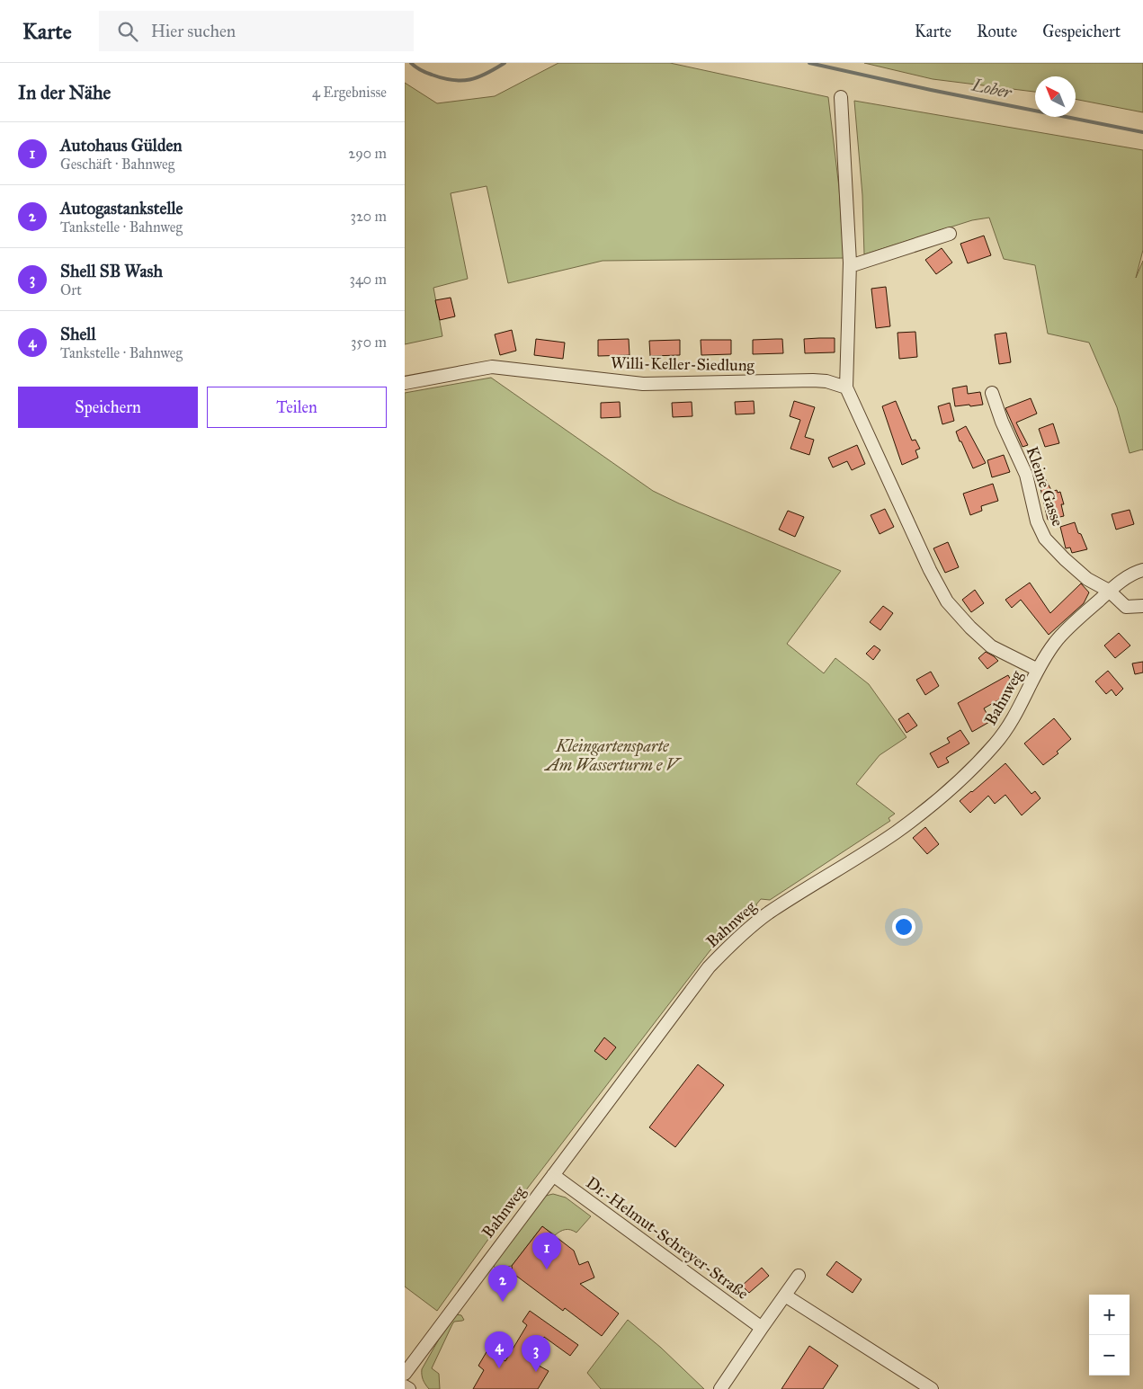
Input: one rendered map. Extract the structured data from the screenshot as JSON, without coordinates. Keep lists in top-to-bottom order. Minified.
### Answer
{"streets":{"street":["Willi-Keller-Siedlung","Kleine Gasse","Bahnweg","Dr.-Helmut-Schreyer-Straße"]},"crossings":[["Kleine Gasse","Bahnweg"],["Bahnweg","Dr.-Helmut-Schreyer-Straße"]],"water":["Lober"],"parks":["Kleingartensparte Am Wasserturm e V"],"north":"top left","page":{"header":"Karte","search":"Hier suchen","nav":["Karte","Route","Gespeichert"],"heading":["In der Nähe","4 Ergebnisse"],"list":[{"mark":"1","name":"Autohaus Gülden","note":"Geschäft · Bahnweg","value":"290 m"},{"mark":"2","name":"Autogastankstelle","note":"Tankstelle · Bahnweg","value":"320 m"},{"mark":"3","name":"Shell SB Wash","note":"Ort","value":"340 m"},{"mark":"4","name":"Shell","note":"Tankstelle · Bahnweg","value":"350 m"}],"buttons":["Speichern","Teilen"],"pins":["1","2","4","3"],"map_buttons":["+","−"]}}
